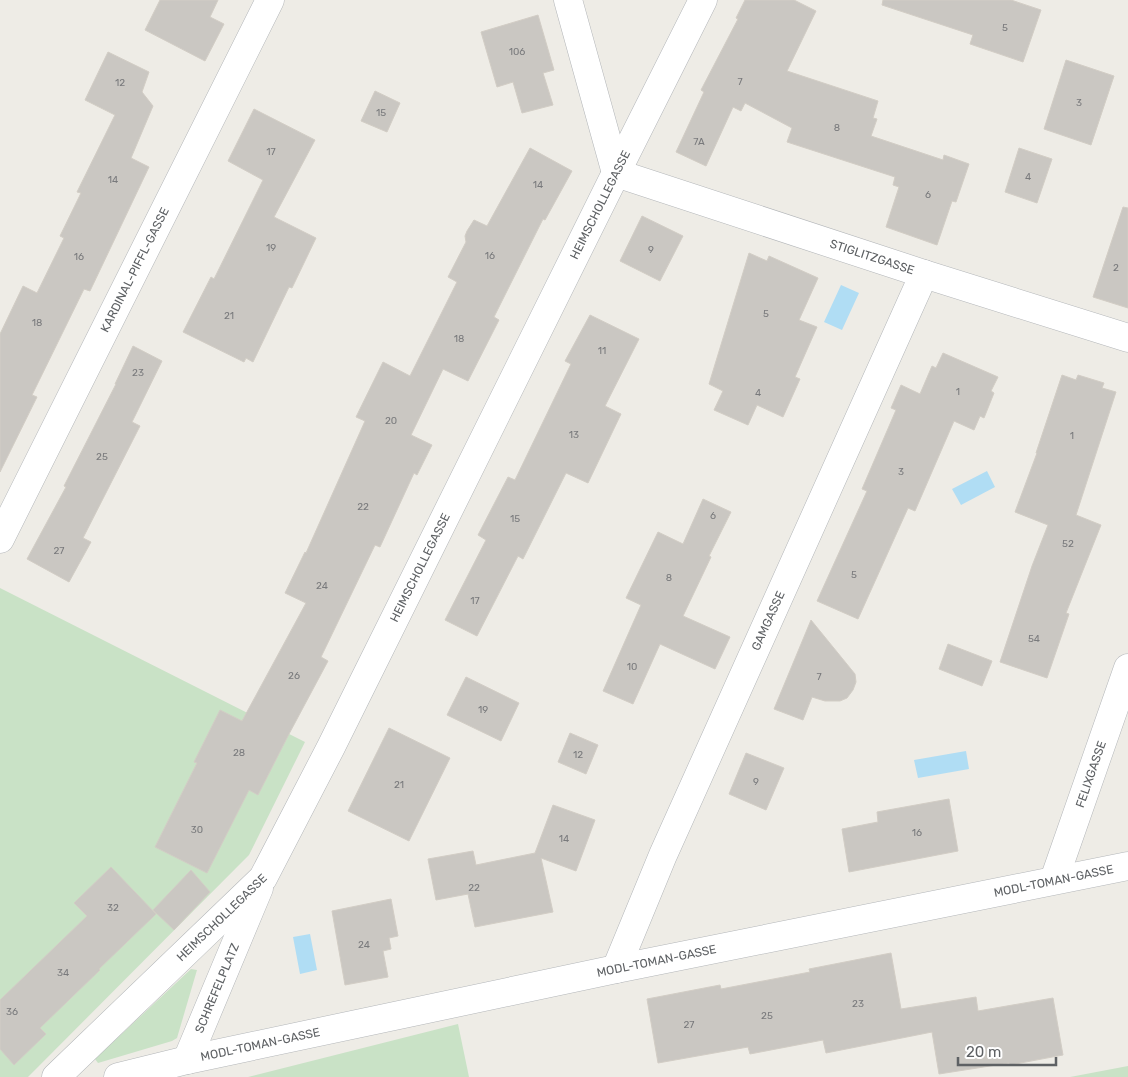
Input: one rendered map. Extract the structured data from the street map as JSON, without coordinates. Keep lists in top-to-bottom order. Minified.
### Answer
{"streets":{"street":["HEIMSCHOLLEGASSE","STIGLITZGASSE","KARDINAL-PIFFL-GASSE","GAMGASSE","FELIXGASSE","MODL-TOMAN-GASSE","SCHREFELPLATZ"]},"crossings":[["HEIMSCHOLLEGASSE","STIGLITZGASSE"],["HEIMSCHOLLEGASSE","SCHREFELPLATZ"],["STIGLITZGASSE","GAMGASSE"],["GAMGASSE","MODL-TOMAN-GASSE"],["FELIXGASSE","MODL-TOMAN-GASSE"],["MODL-TOMAN-GASSE","SCHREFELPLATZ"]],"house_numbers":["5","106","7","12","3","15","8","7A","17","4","14","14","6","19","9","16","16","2","5","21","18","18","11","23","1","4","20","13","1","25","3","22","6","15","52","27","5","8","24","17","54","10","26","7","19","28","12","9","21","30","16","14","22","32","24","34","23","36","25","27"],"scale_bar":"20 m"}
